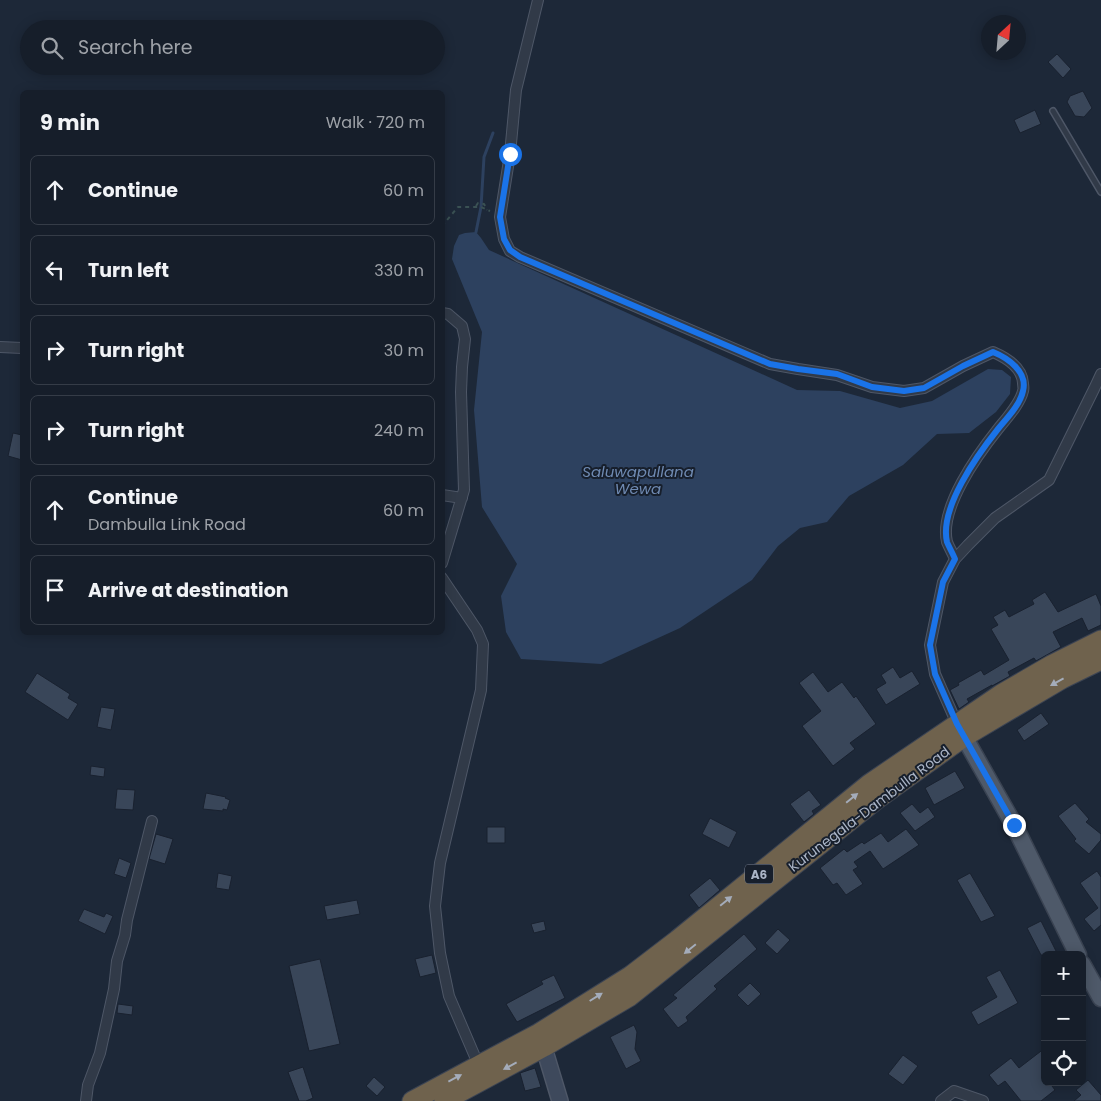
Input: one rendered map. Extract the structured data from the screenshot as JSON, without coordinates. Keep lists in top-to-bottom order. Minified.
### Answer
{"streets":{"highway":["Kurunegala-Dambulla Road","A6"]},"water":["Saluwapullana Wewa"],"north":"top right","page":{"search":"Search here","heading":["9 min","Walk · 720 m"],"list":[["Continue","60 m"],["Turn left","330 m"],["Turn right","30 m"],["Turn right","240 m"],["Continue","Dambulla Link Road","60 m"],"Arrive at destination"],"map_buttons":["+","−"]}}
